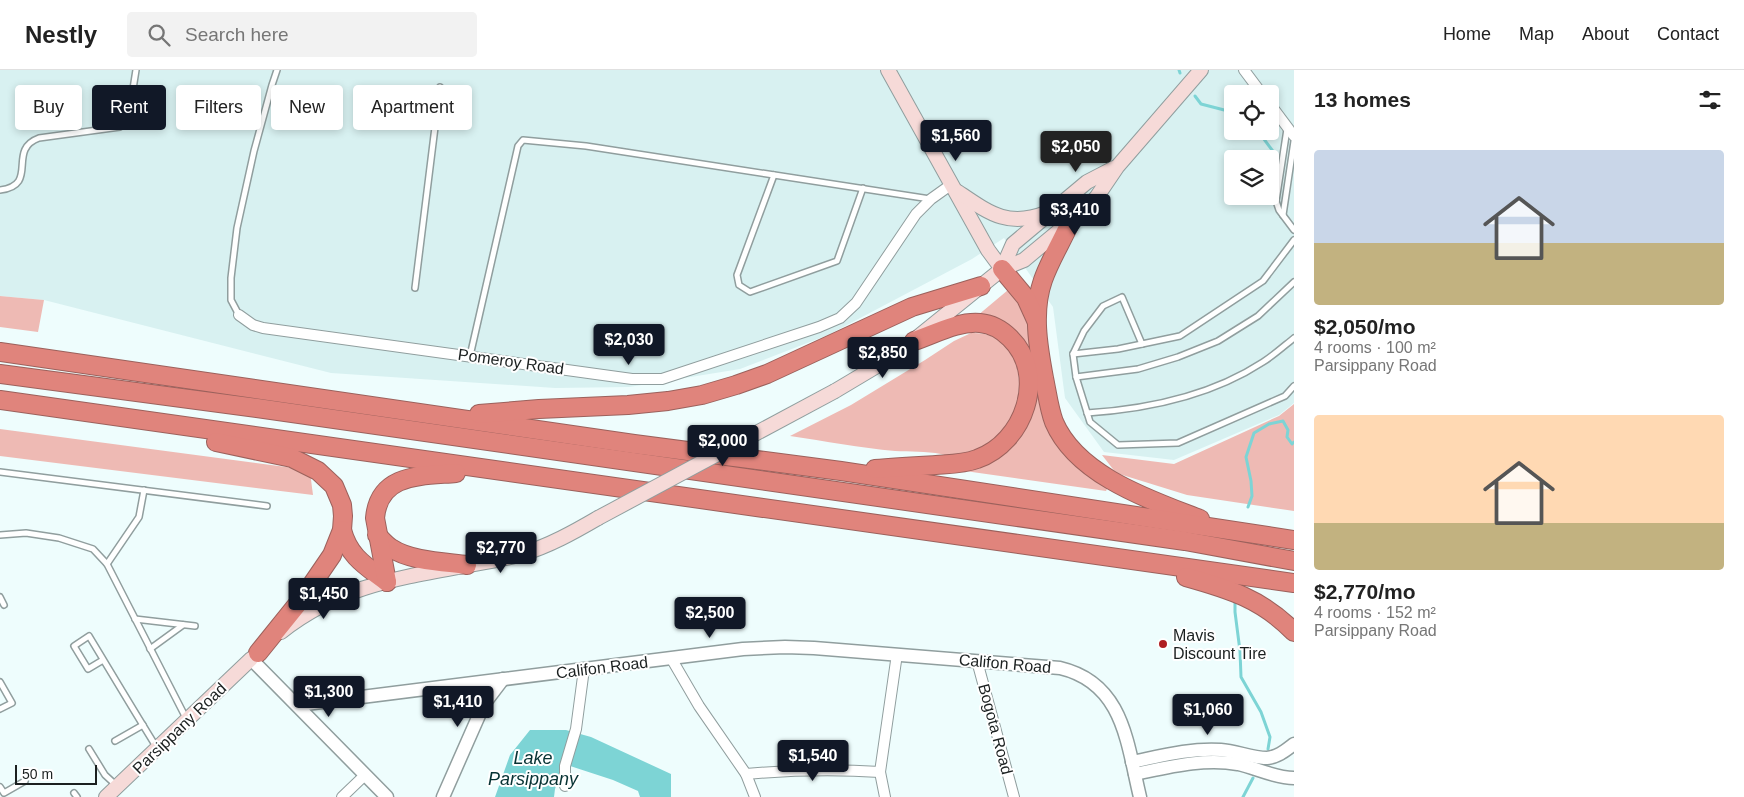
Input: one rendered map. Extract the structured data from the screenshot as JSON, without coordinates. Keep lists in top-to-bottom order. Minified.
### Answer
{"streets":{"main road":["Parsippany Road"],"street":["Pomeroy Road","Califon Road","Bogota Road"]},"crossings":[["Califon Road","Bogota Road"]],"water":["Lake Parsippany"],"places":["Mavis Discount Tire"],"scale_bar":"50 m","page":{"header":"Nestly","search":"Search here","nav":["Home","Map","About","Contact"],"heading":"13 homes","chip":["Buy","Rent","Filters","New","Apartment"],"price":["$1,560","$2,050","$3,410","$2,030","$2,850","$2,000","$2,770","$1,450","$2,500","$1,300","$1,410","$1,060","$1,540"],"list":[{"name":"$2,050/mo","note":"4 rooms · 100 m² · Parsippany Road"},{"name":"$2,770/mo","note":"4 rooms · 152 m² · Parsippany Road"}],"scale":"50 m"}}
